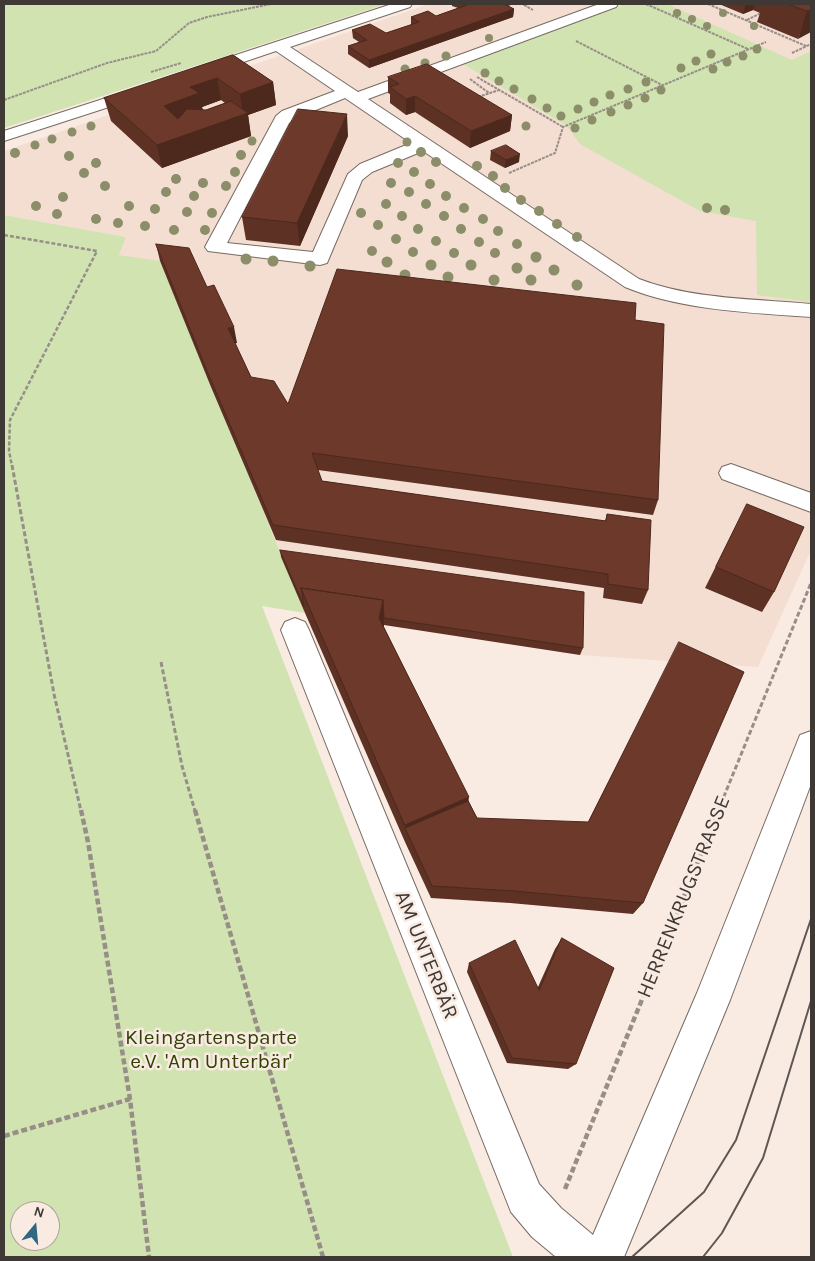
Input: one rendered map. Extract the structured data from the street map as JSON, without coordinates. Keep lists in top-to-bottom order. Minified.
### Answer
{"streets":{"street":["AM UNTERBÄR"],"path":["HERRENKRUGSTRASSE"]},"parks":["Kleingartensparte e.V. 'Am Unterbär'"],"north":"top"}
